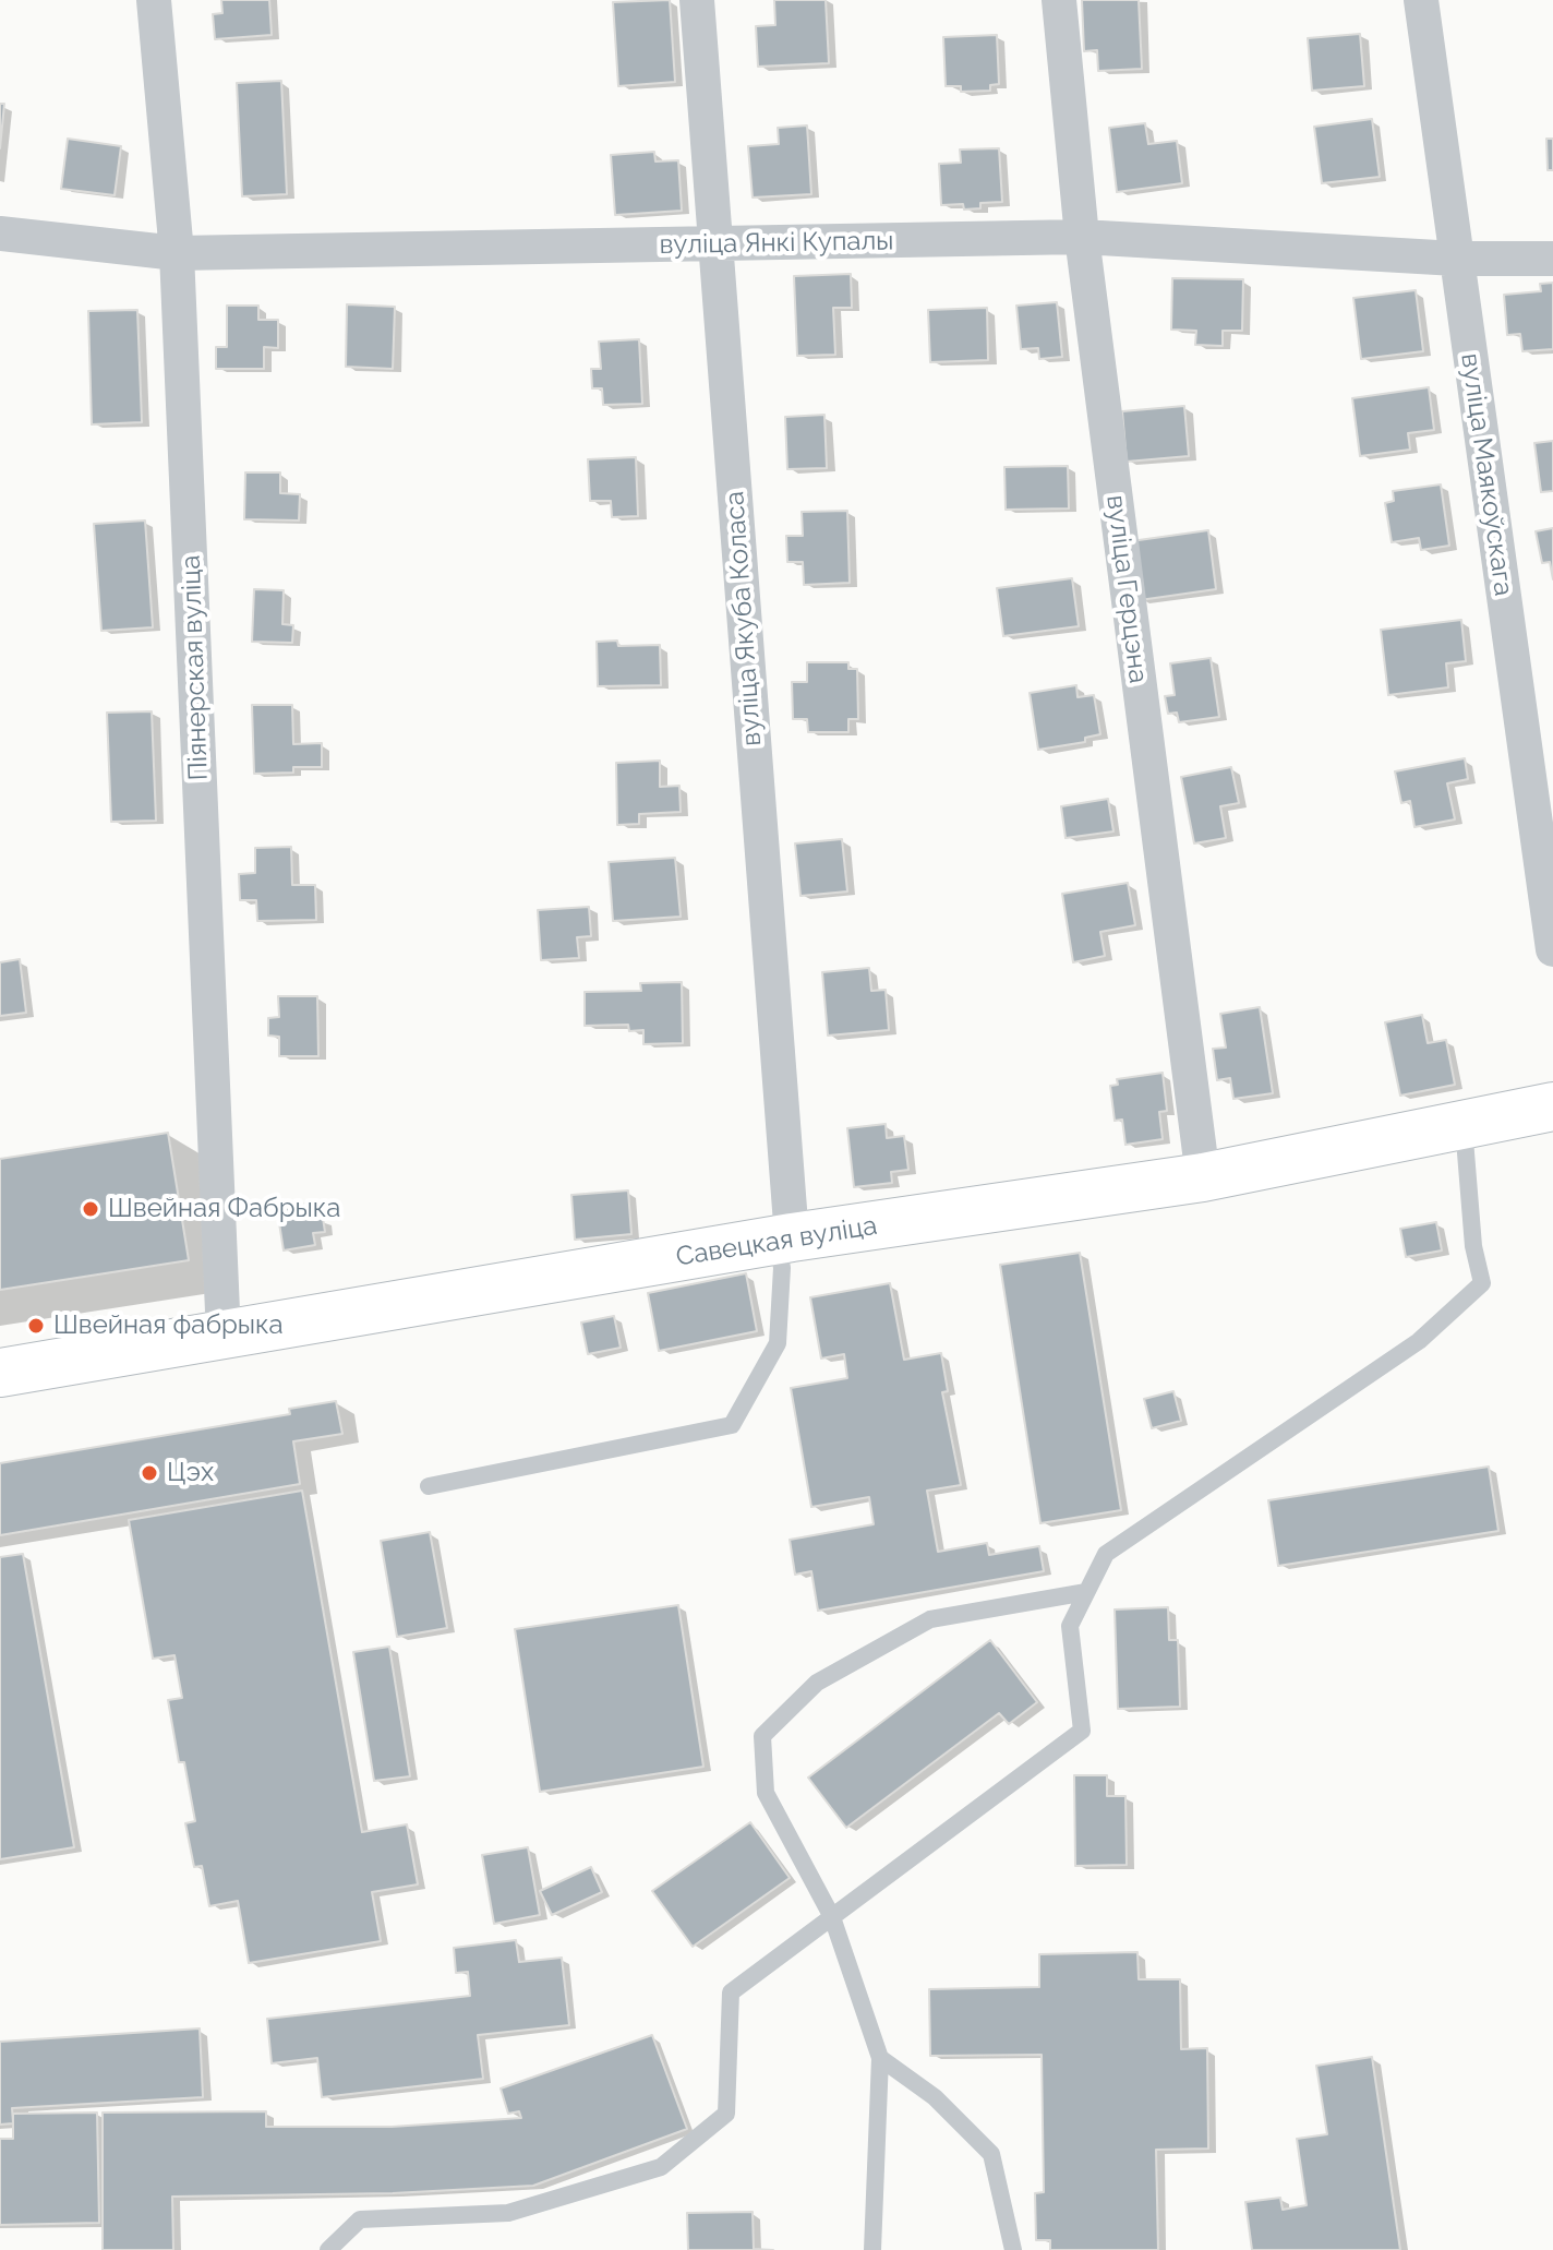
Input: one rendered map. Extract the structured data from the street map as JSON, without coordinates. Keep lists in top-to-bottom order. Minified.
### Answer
{"streets":{"street":["вуліца Янкі Купалы","вуліца Маякоўскага","вуліца Герцэна","вуліца Якуба Коласа","Піянерская вуліца","Савецкая вуліца"]},"crossings":[["вуліца Янкі Купалы","вуліца Маякоўскага"],["вуліца Янкі Купалы","вуліца Герцэна"],["вуліца Янкі Купалы","вуліца Якуба Коласа"],["вуліца Янкі Купалы","Піянерская вуліца"],["вуліца Герцэна","Савецкая вуліца"],["вуліца Якуба Коласа","Савецкая вуліца"],["Піянерская вуліца","Савецкая вуліца"]],"places":["Швейная Фабрыка","Швейная фабрыка","Цэх"]}
